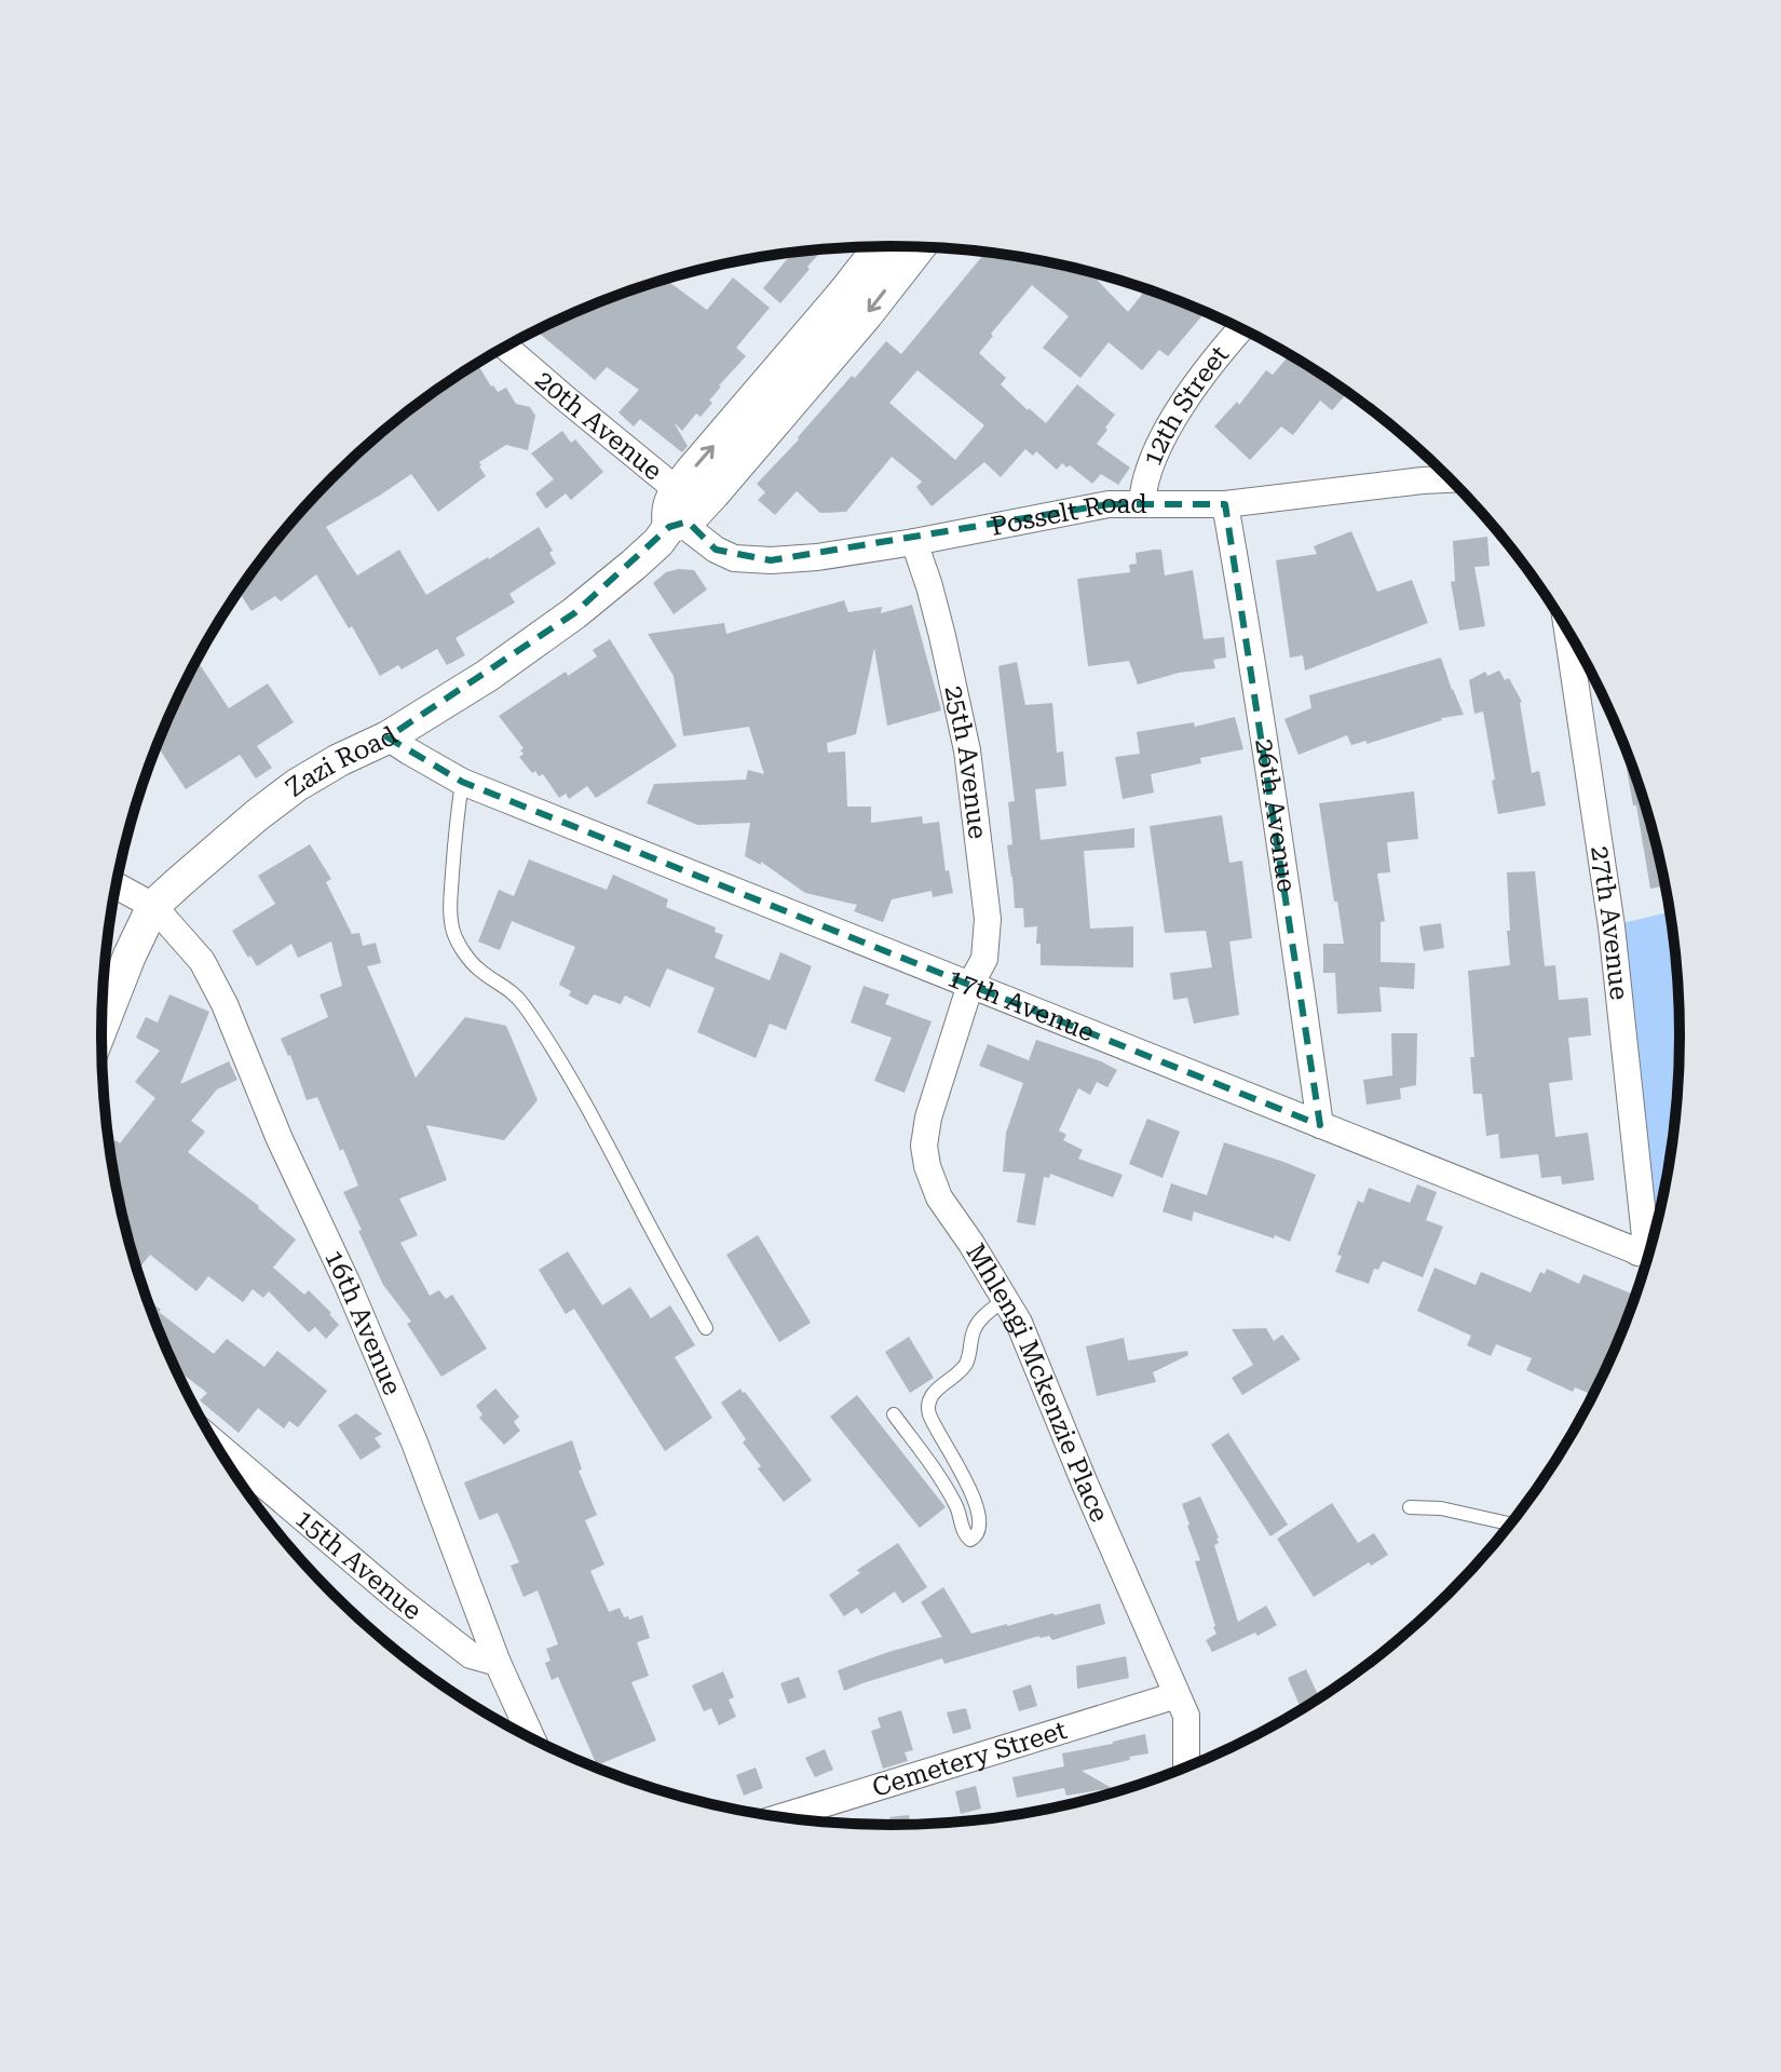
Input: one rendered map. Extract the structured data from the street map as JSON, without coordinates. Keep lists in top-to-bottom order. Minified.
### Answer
{"streets":{"street":["12th Street","20th Avenue","Posselt Road","Zazi Road","25th Avenue","26th Avenue","27th Avenue","17th Avenue","16th Avenue","Mhlengi Mckenzie Place","15th Avenue","Cemetery Street"]},"crossings":[["12th Street","Posselt Road"],["20th Avenue","Posselt Road"],["20th Avenue","Zazi Road"],["Posselt Road","Zazi Road"],["Posselt Road","25th Avenue"],["Posselt Road","26th Avenue"],["Zazi Road","17th Avenue"],["Zazi Road","16th Avenue"],["25th Avenue","17th Avenue"],["25th Avenue","Mhlengi Mckenzie Place"],["26th Avenue","17th Avenue"],["27th Avenue","17th Avenue"],["17th Avenue","Mhlengi Mckenzie Place"],["16th Avenue","15th Avenue"],["Mhlengi Mckenzie Place","Cemetery Street"]]}
